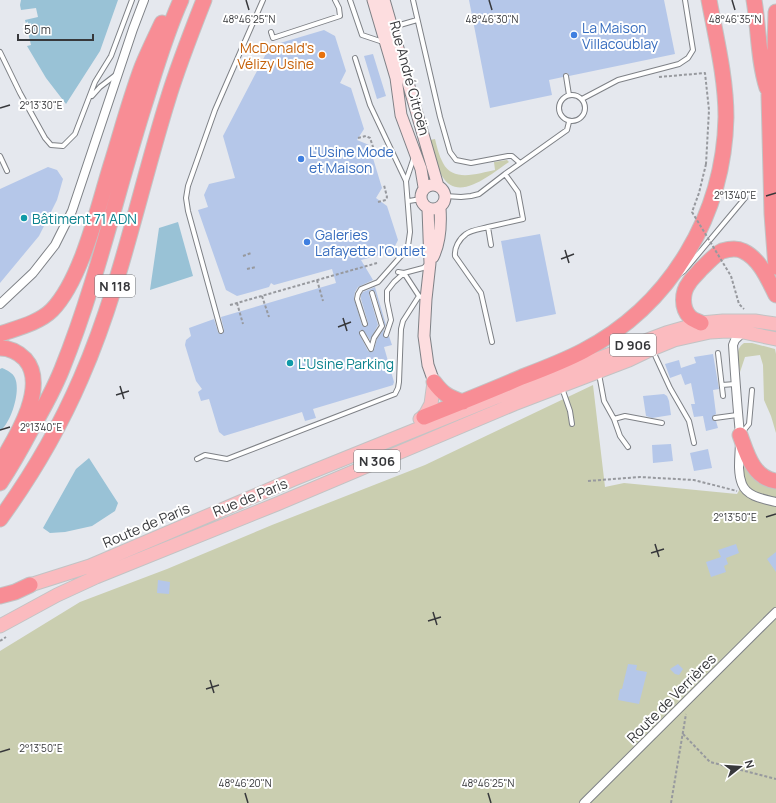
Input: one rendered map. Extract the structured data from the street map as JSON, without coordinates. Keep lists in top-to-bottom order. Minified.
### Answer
{"streets":{"highway":["N 118","N 306"],"main road":["D 906","Rue de Paris","Route de Paris"],"street":["Rue André Citroën","Route de Verrières"]},"crossings":[["D 906","Rue de Paris"],["N 306","Route de Paris"],["Rue de Paris","Route de Paris"]],"places":["La Maison Villacoublay","McDonald's Vélizy Usine","L'Usine Mode et Maison","Bâtiment 71 ADN","Galeries Lafayette l'Outlet","L'Usine Parking"],"scale_bar":"50 m","north":"right","coordinates":["48°46'25\"N","48°46'30\"N","48°46'35\"N","2°13'30\"E","2°13'40\"E","2°13'50\"E","48°46'20\"N"]}
